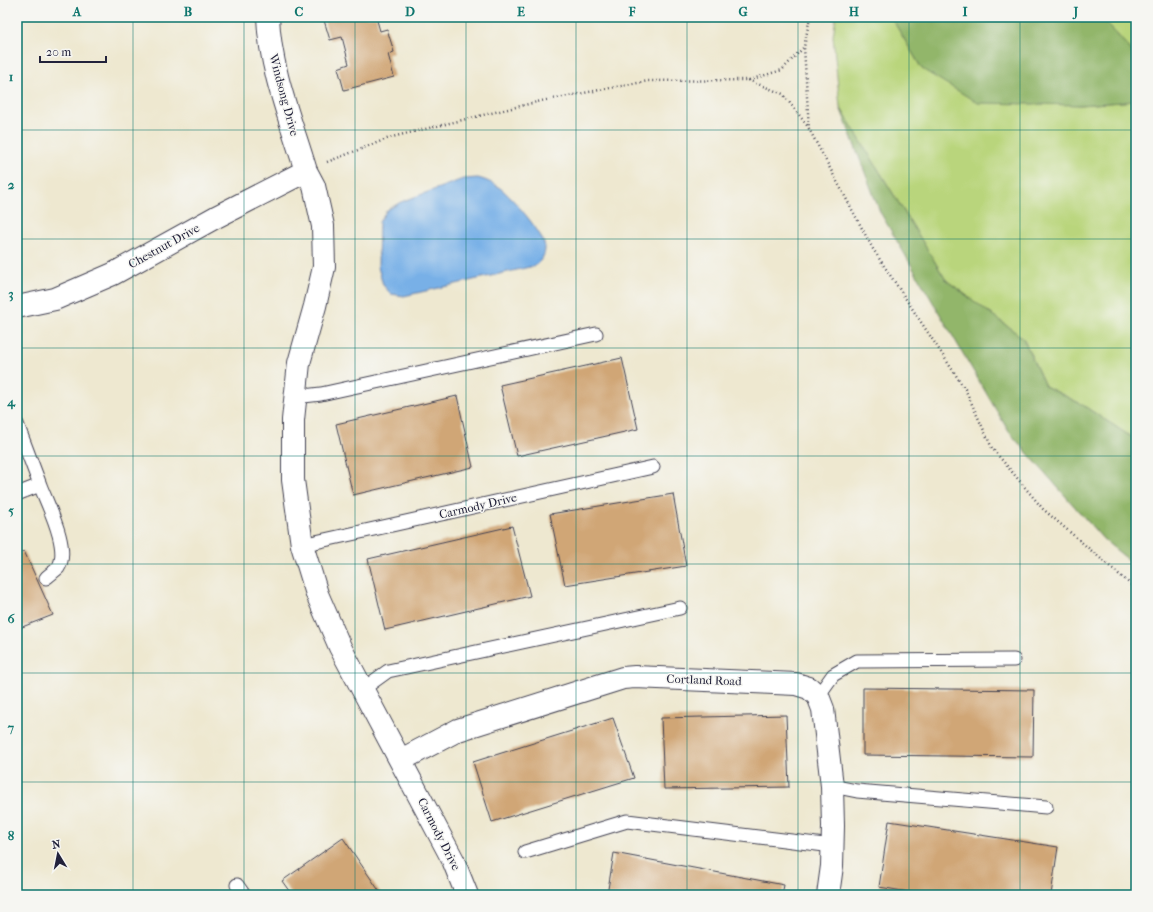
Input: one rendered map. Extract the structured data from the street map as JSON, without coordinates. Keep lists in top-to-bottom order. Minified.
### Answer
{"streets":{"street":["Windsong Drive","Chestnut Drive","Carmody Drive","Cortland Road"]},"crossings":[["Windsong Drive","Chestnut Drive"],["Windsong Drive","Carmody Drive"],["Chestnut Drive","Carmody Drive"],["Carmody Drive","Cortland Road"]],"scale_bar":"20 m","north":"top","grid":{"columns":["A","B","C","D","E","F","G","H","I","J"],"rows":["1","2","3","4","5","6","7","8"]}}
